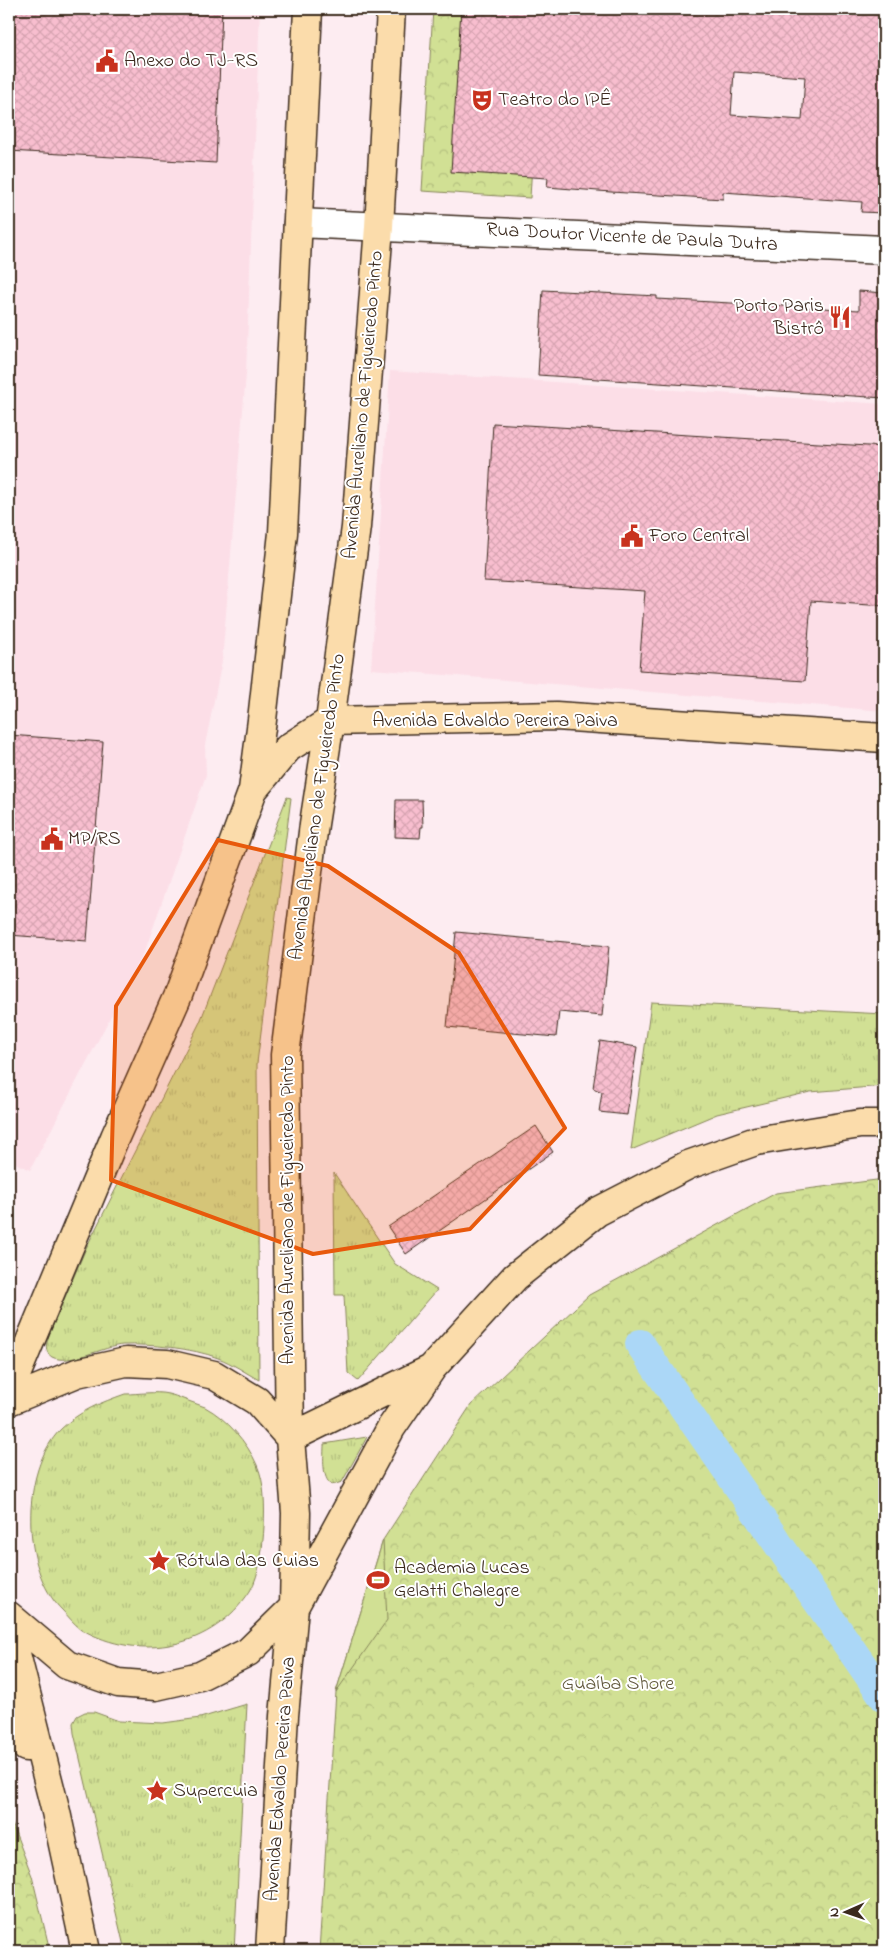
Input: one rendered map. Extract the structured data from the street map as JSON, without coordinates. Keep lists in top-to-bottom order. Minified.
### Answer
{"streets":{"main road":["Avenida Aureliano de Figueiredo Pinto","Avenida Edvaldo Pereira Paiva"],"street":["Rua Doutor Vicente de Paula Dutra"]},"crossings":[["Rua Doutor Vicente de Paula Dutra","Avenida Aureliano de Figueiredo Pinto"],["Avenida Aureliano de Figueiredo Pinto","Avenida Edvaldo Pereira Paiva"]],"parks":["Guaíba Shore"],"places":{"public building":["Anexo do TJ-RS","Foro Central","MP/RS"],"theatre":["Teatro do IPÊ"],"restaurant":["Porto Paris Bistrô"],"place":["Rótula das Cuias","Supercuia"],"sports":["Academia Lucas Gelatti Chalegre"]},"north":"left"}
